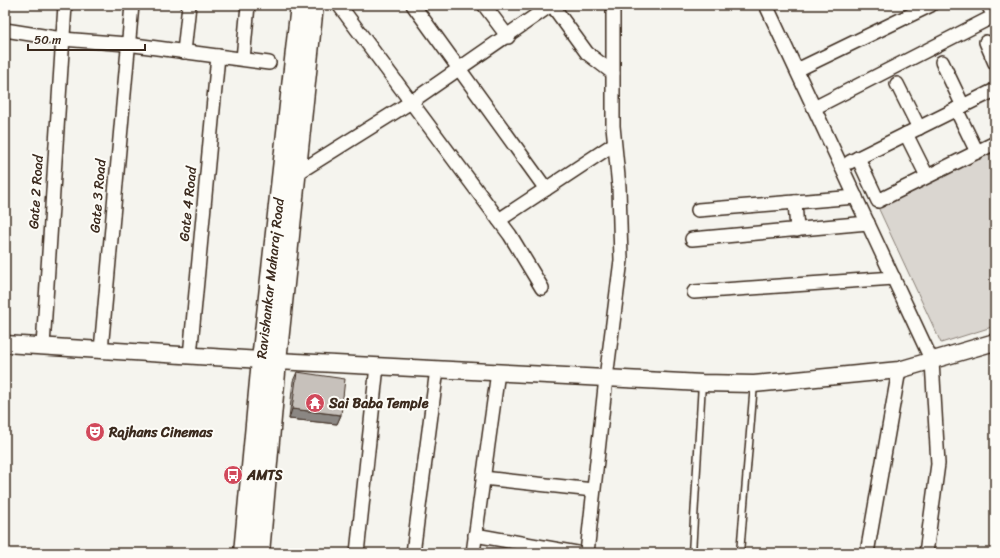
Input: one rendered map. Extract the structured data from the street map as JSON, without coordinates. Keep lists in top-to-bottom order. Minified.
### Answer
{"streets":{"main road":["Ravishankar Maharaj Road"],"street":["Gate 2 Road","Gate 3 Road","Gate 4 Road"]},"places":{"temple":["Sai Baba Temple"],"theatre":["Rajhans Cinemas"],"bus stop":["AMTS"]},"scale_bar":"50 m"}
